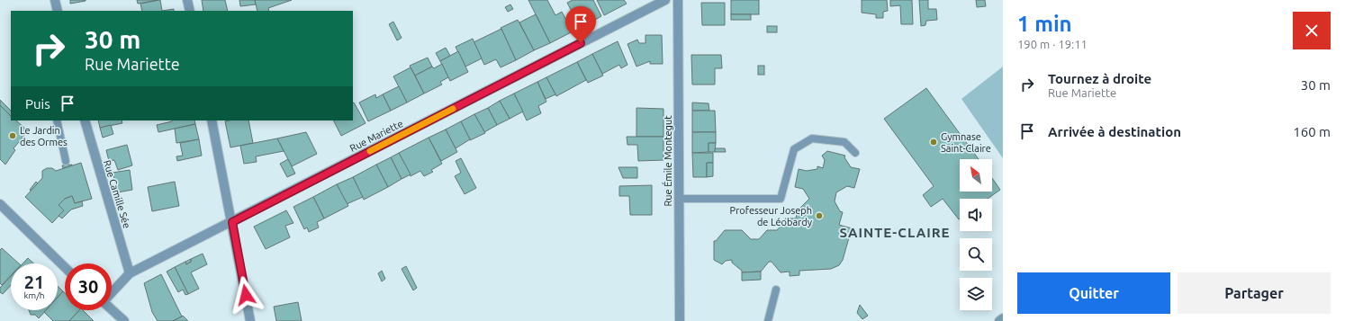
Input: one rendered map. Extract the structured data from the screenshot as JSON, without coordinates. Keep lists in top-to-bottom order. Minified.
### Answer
{"streets":{"street":["Rue Mariette","Rue Émile Montegut","Rue Camille Sée"]},"crossings":[["Rue Mariette","Rue Camille Sée"]],"districts":["SAINTE-CLAIRE"],"places":["Le Jardin des Ormes","Gymnase Saint-Claire","Professeur Joseph de Léobardy"],"north":"top left","page":{"heading":["1 min","190 m · 19:11"],"turn":["30 m","Rue Mariette"],"list":[{"name":"Tournez à droite","note":"Rue Mariette","value":"30 m"},{"name":"Arrivée à destination","value":"160 m"}],"then":"Puis","speed":"21 km/h","limit":"30","buttons":["Quitter","Partager"]}}
